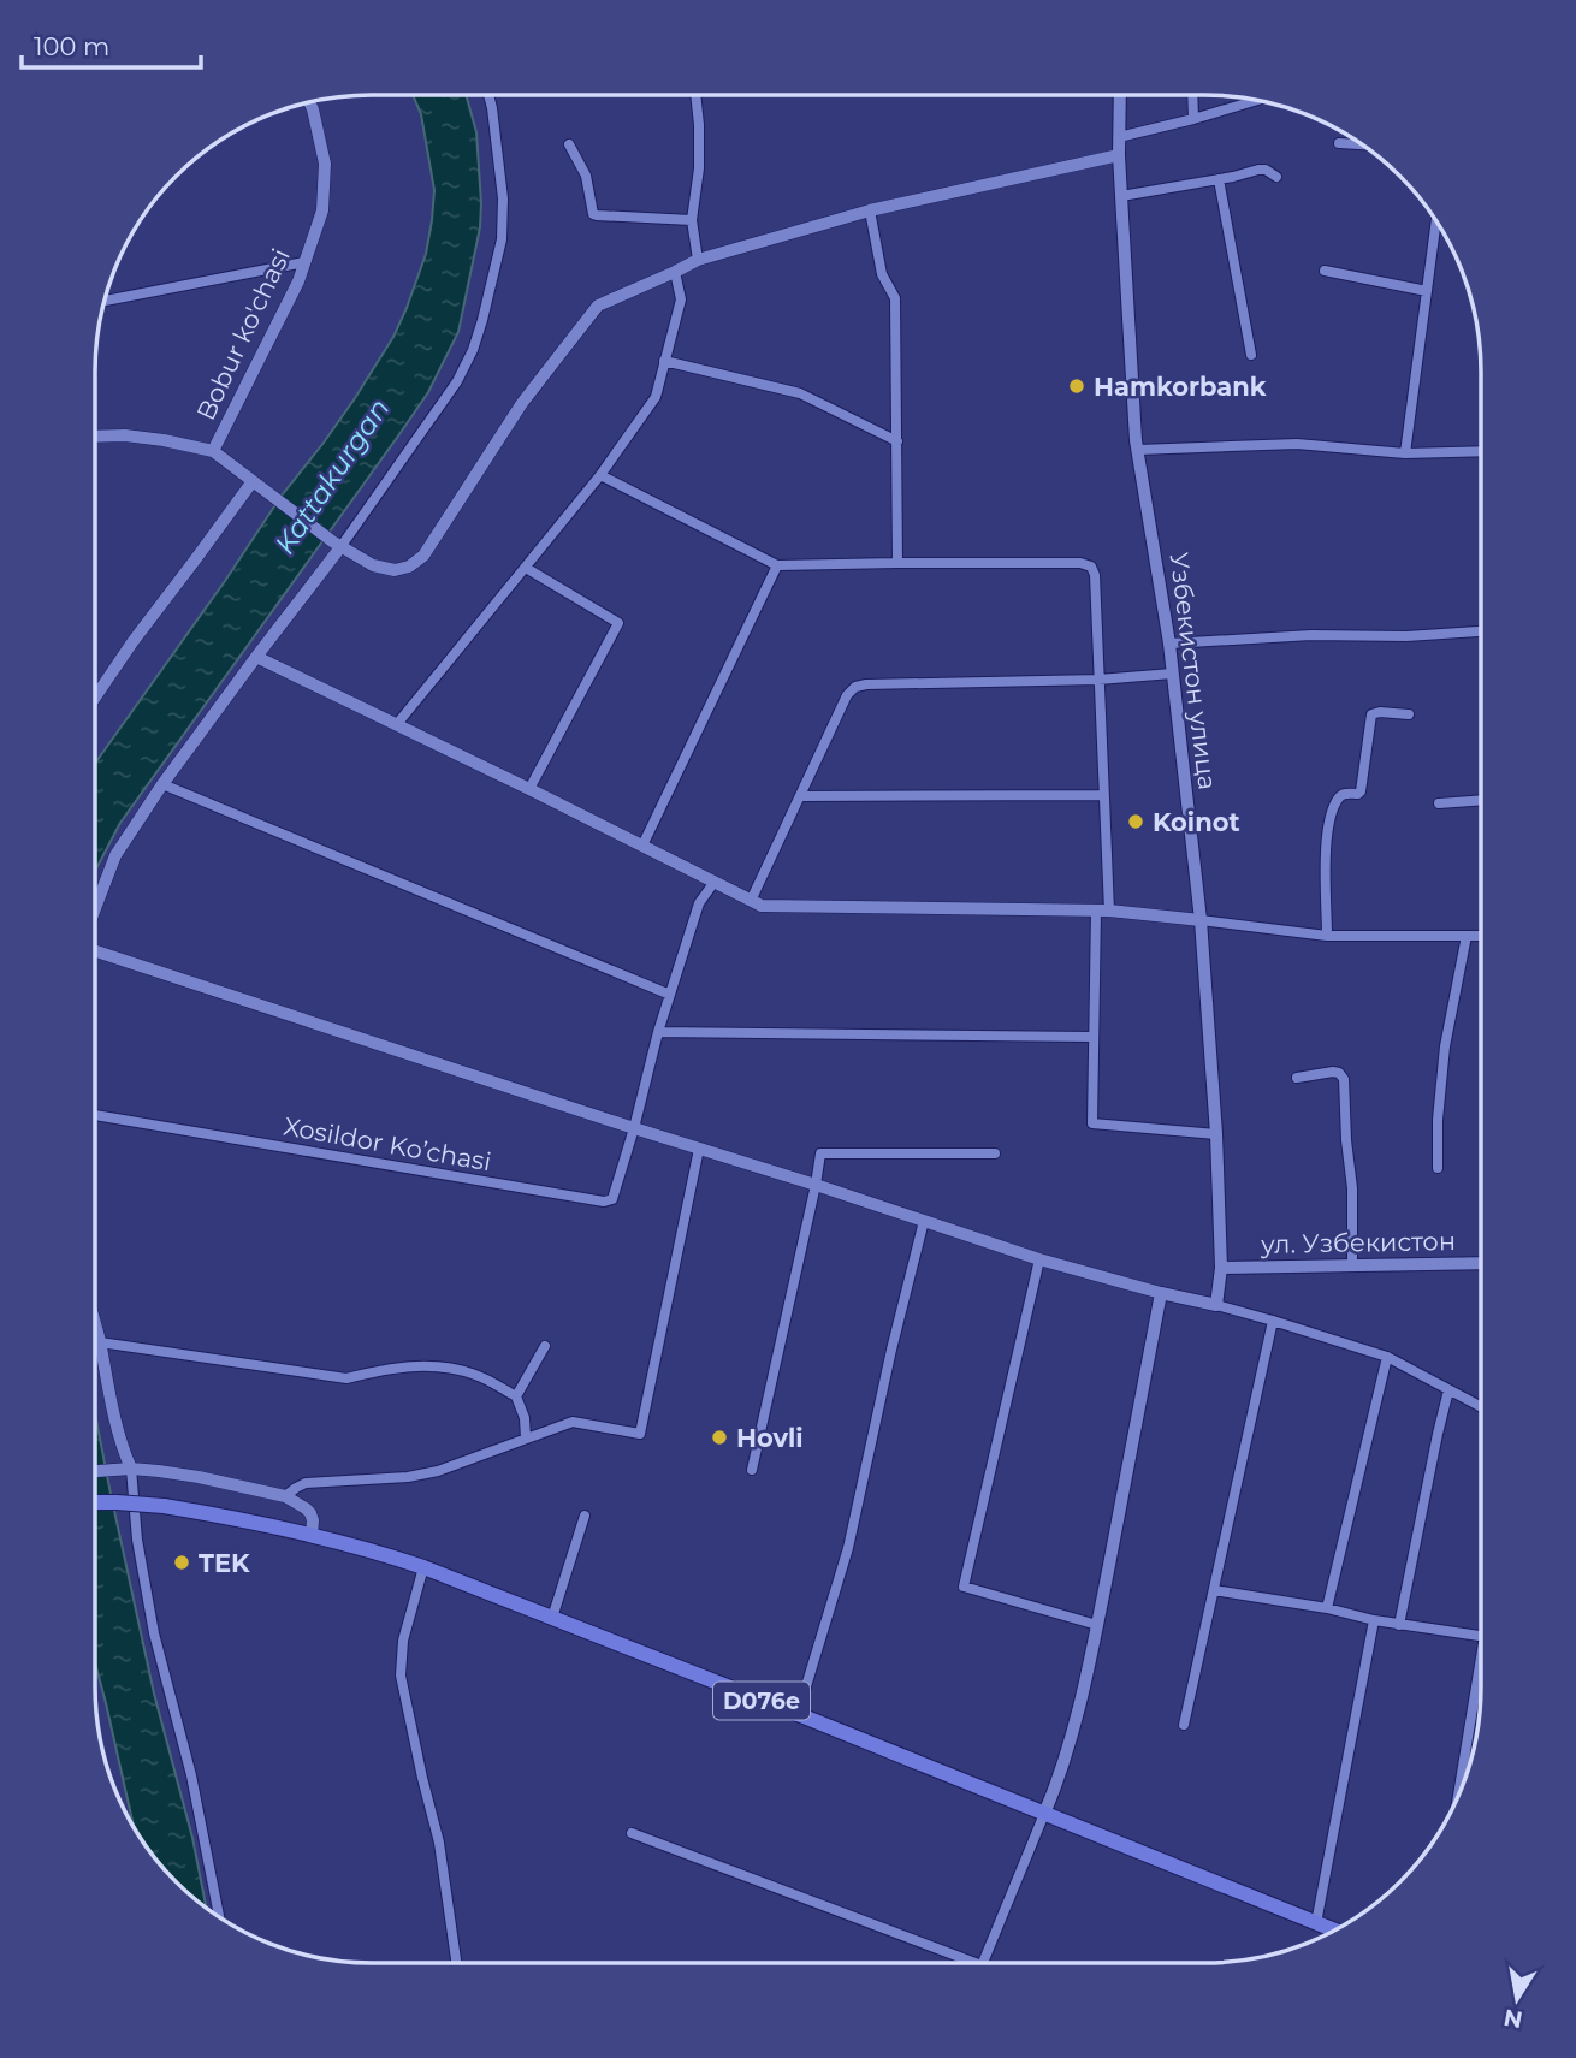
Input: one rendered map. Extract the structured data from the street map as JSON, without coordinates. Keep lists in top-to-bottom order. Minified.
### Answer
{"streets":{"main road":["Узбекистон улица","ул. Узбекистон","D076e"],"street":["Bobur ko'chasi","Xosildor Ko’chasi"]},"crossings":[["Узбекистон улица","ул. Узбекистон"]],"water":["Kattakurgan"],"places":["Hamkorbank","Koinot","Hovli","TEK"],"scale_bar":"100 m","north":"bottom"}
